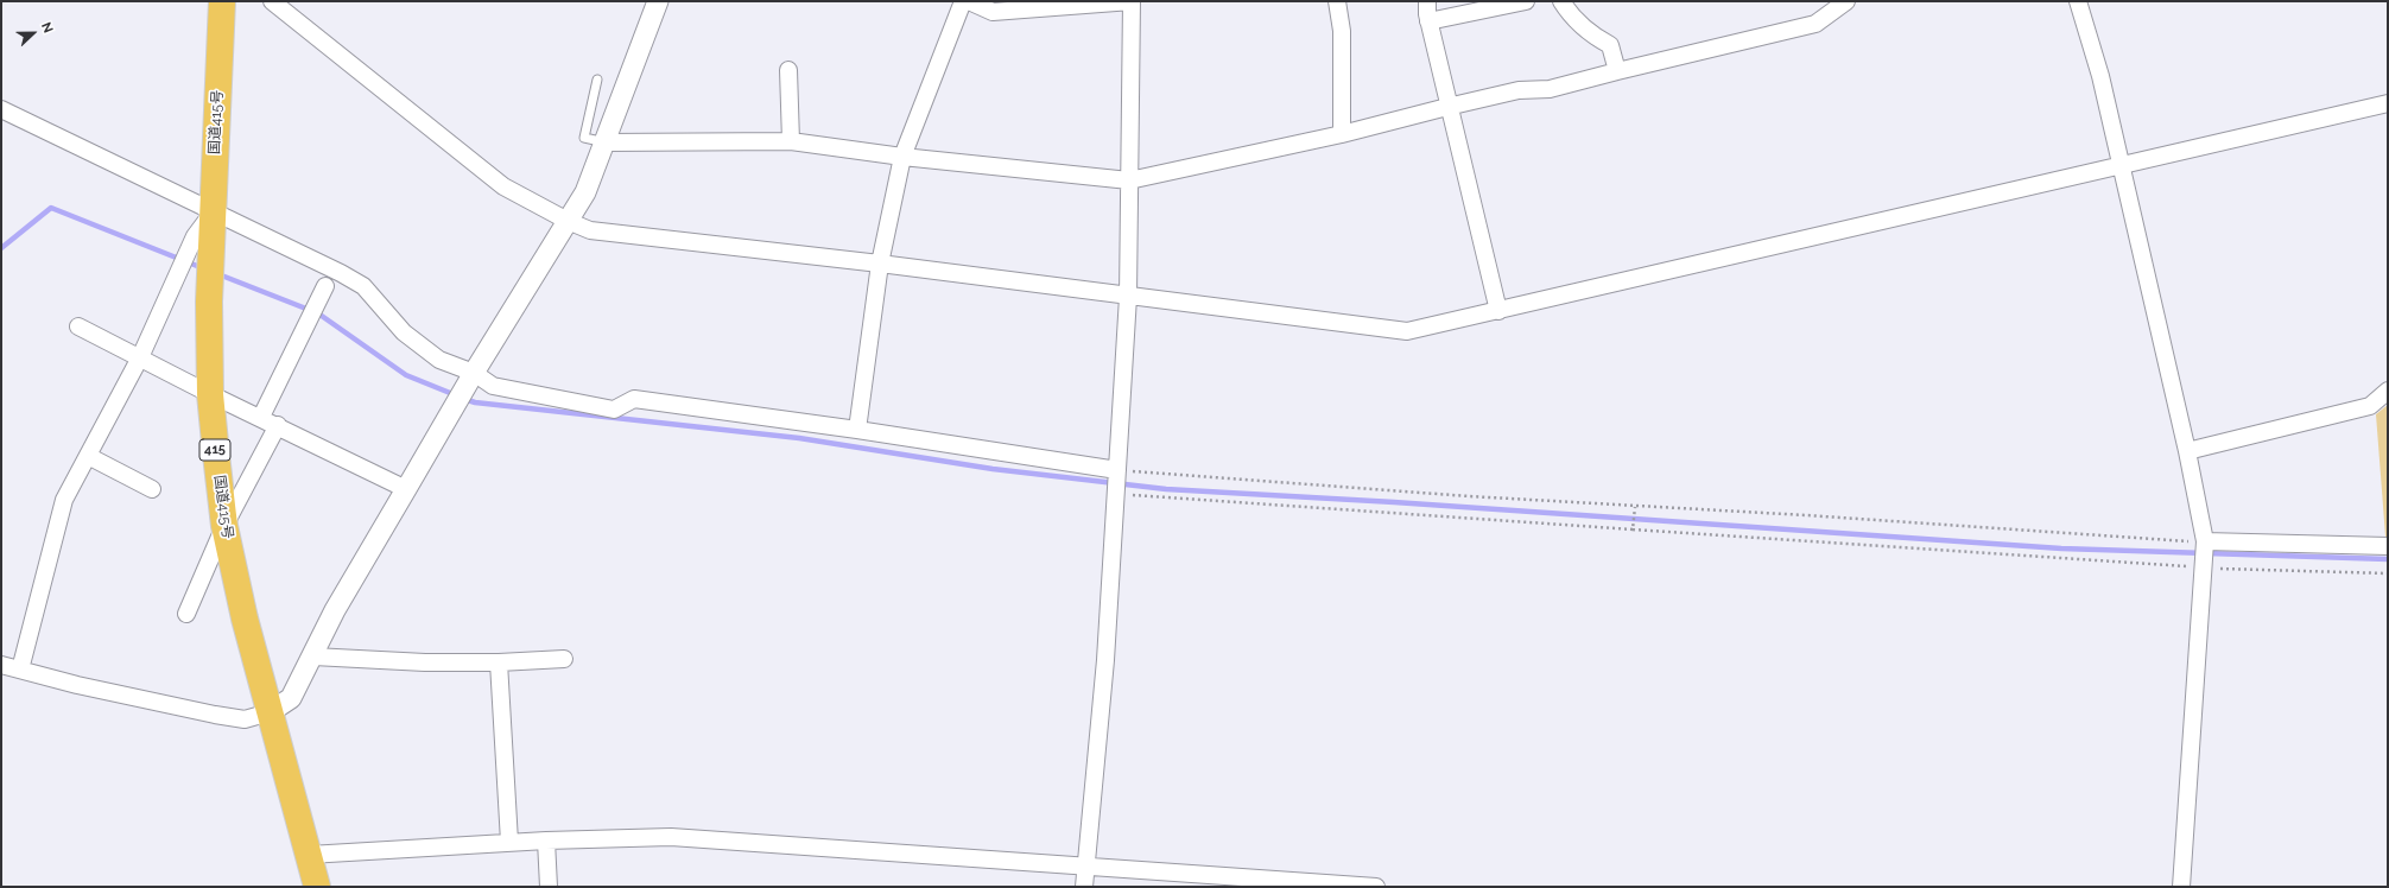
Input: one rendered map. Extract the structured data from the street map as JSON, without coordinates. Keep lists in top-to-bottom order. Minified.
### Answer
{"streets":{"highway":["国道415号","415"]},"north":"right"}
